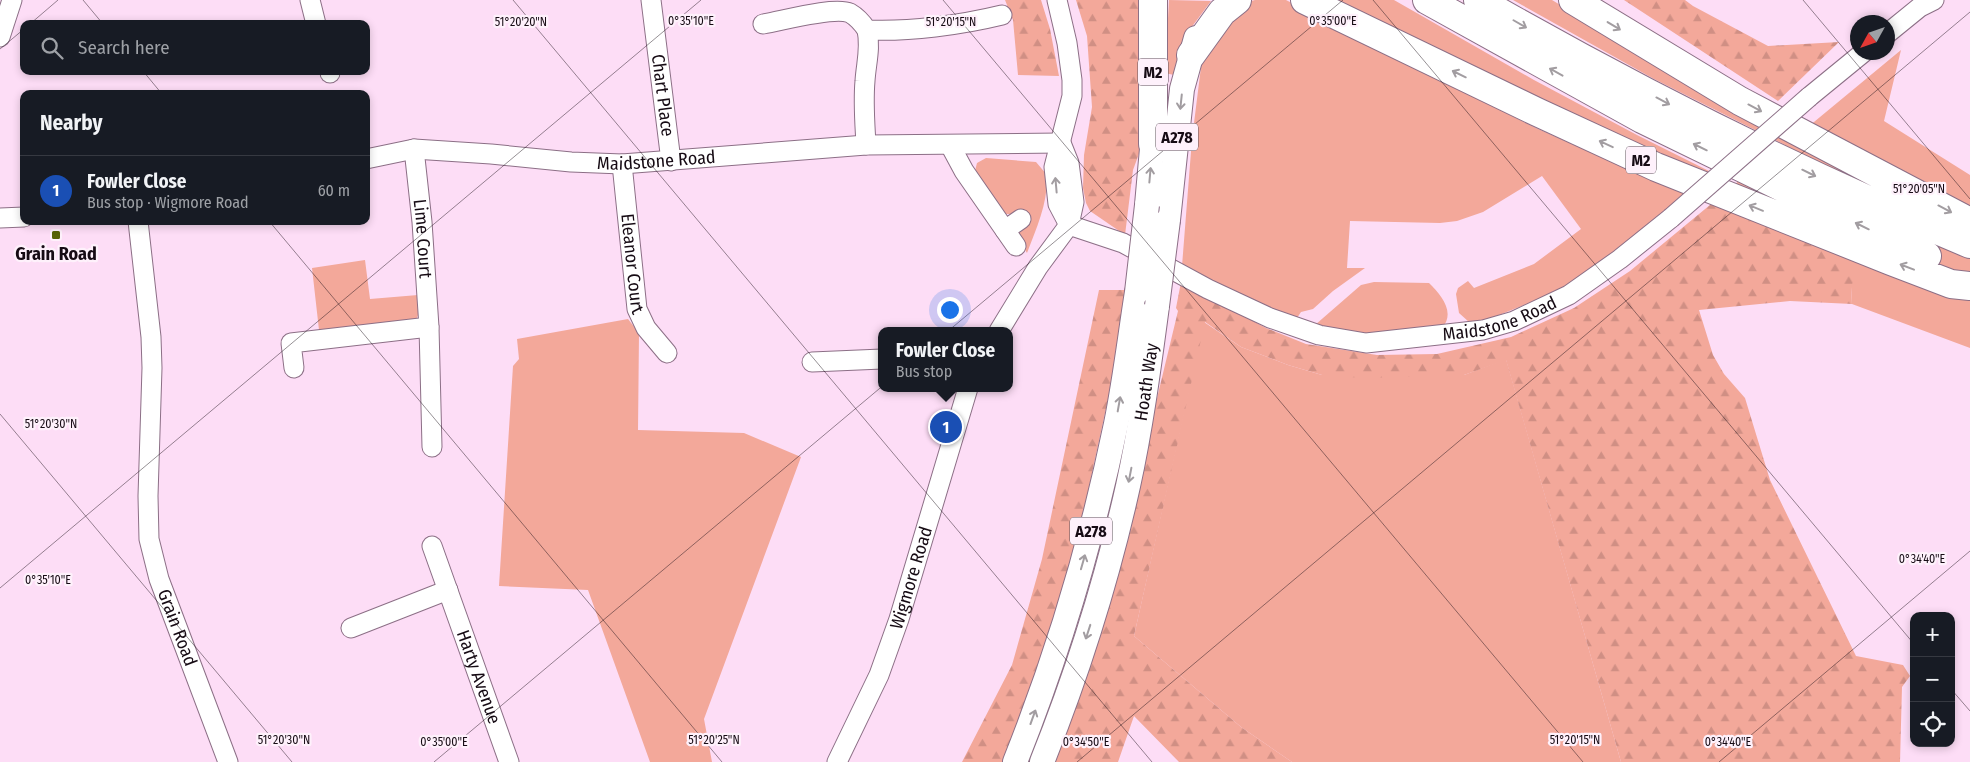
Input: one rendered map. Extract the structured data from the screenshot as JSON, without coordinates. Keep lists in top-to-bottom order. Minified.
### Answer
{"streets":{"highway":["M2"],"main road":["A278","Hoath Way"],"street":["Chart Place","Maidstone Road","Lime Court","Eleanor Court","Wigmore Road","Grain Road","Harty Avenue"]},"crossings":[["M2","Hoath Way"],["Chart Place","Maidstone Road"],["Maidstone Road","Lime Court"],["Maidstone Road","Eleanor Court"]],"places":{"transit":["Grain Road"]},"north":"bottom left","page":{"search":"Search here","heading":"Nearby","list":[{"mark":"1","name":"Fowler Close","note":"Bus stop · Wigmore Road","value":"60 m"}],"popup":["Fowler Close","Bus stop"],"pins":"1","map_buttons":["+","−"]},"coordinates":["0°35'10\"E","0°35'00\"E","51°20'20\"N","51°20'15\"N","51°20'05\"N","51°20'30\"N","0°34'40\"E","51°20'25\"N","0°34'50\"E"]}
